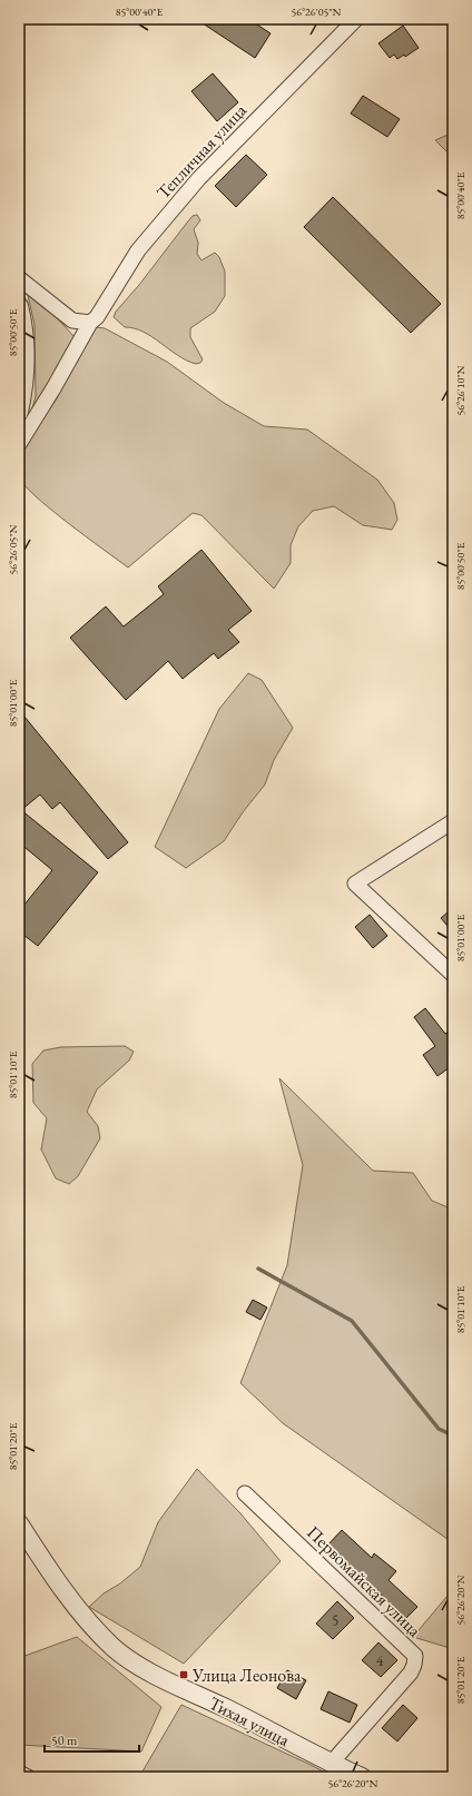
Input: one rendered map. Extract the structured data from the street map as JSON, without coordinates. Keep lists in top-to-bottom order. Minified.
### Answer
{"streets":{"street":["Тепличная улица","Первомайская улица","Тихая улица"]},"crossings":[["Первомайская улица","Тихая улица"]],"places":{"transit":["Улица Леонова"]},"house_numbers":["5","4"],"scale_bar":"50 m","coordinates":["85°00'40\"E","56°26'05\"N","85°00'50\"E","56°26'10\"N","85°01'00\"E","85°01'10\"E","85°01'20\"E","56°26'20\"N"]}
